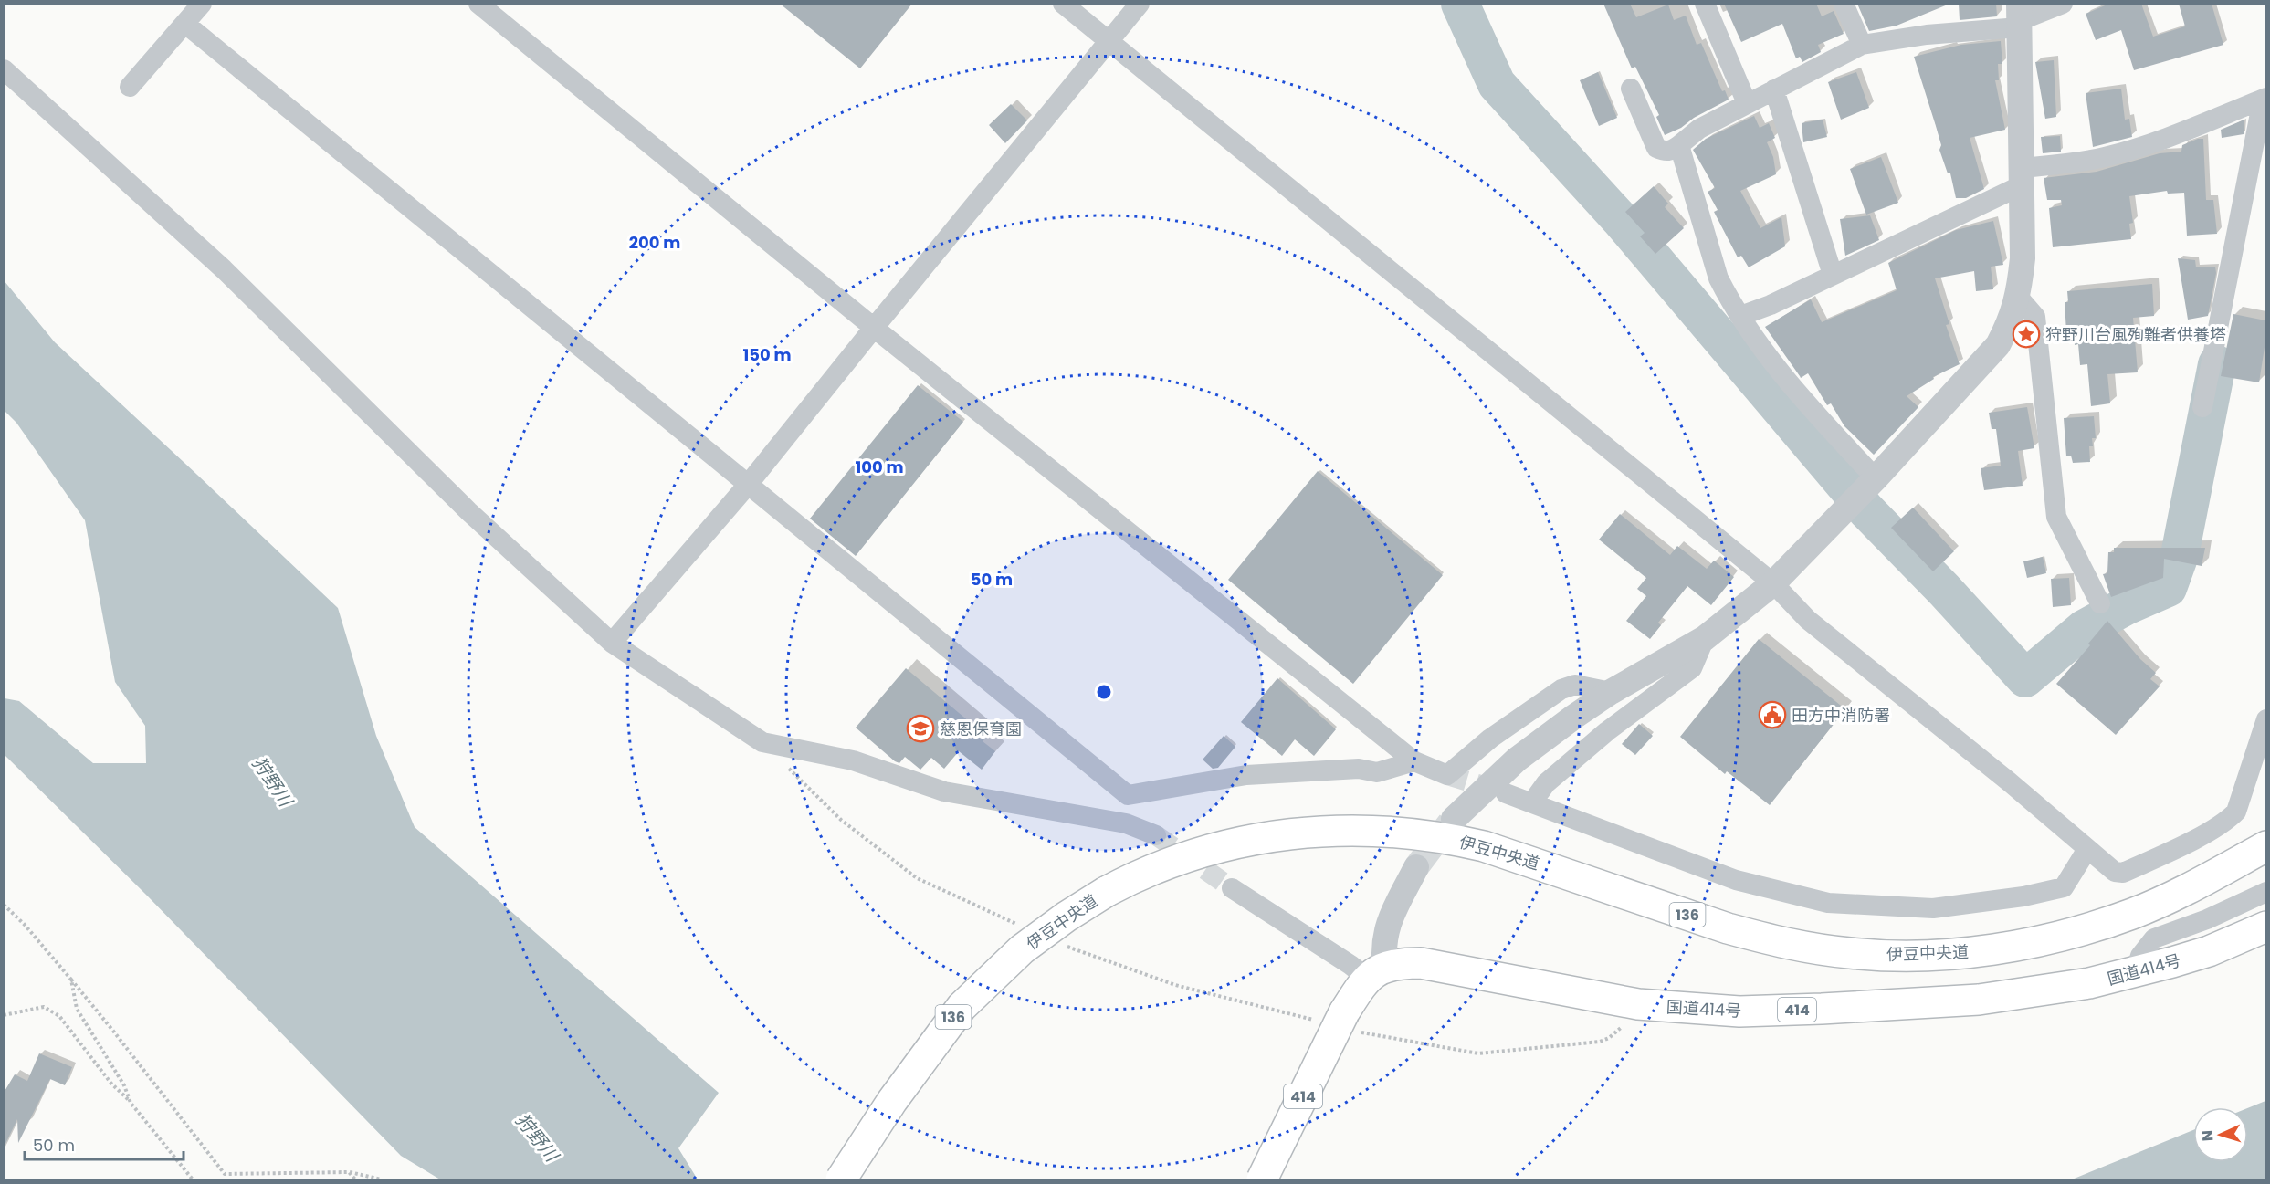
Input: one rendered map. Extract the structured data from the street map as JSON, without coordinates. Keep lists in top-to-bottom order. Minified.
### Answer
{"streets":{"highway":["伊豆中央道","136","国道414号","414"]},"crossings":[["国道414号","414"]],"water":["狩野川"],"places":{"place":["狩野川台風殉難者供養塔"],"public building":["田方中消防署"],"school or university":["慈恩保育園"]},"scale_bar":"50 m","north":"left","rings":["200 m","150 m","100 m","50 m"]}
